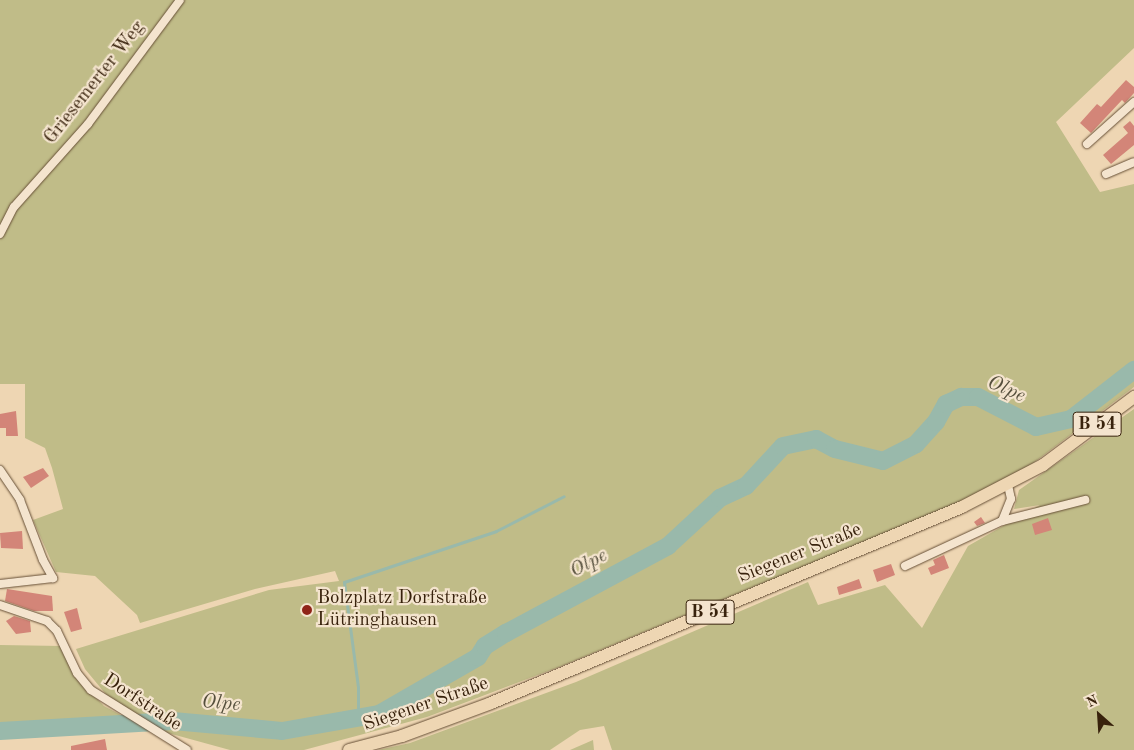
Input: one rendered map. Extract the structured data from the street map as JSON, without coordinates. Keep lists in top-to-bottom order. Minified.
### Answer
{"streets":{"main road":["B 54","Siegener Straße"],"street":["Griesemerter Weg","Dorfstraße"]},"water":["Olpe"],"places":["Bolzplatz Dorfstraße Lütringhausen"],"north":"top left"}
